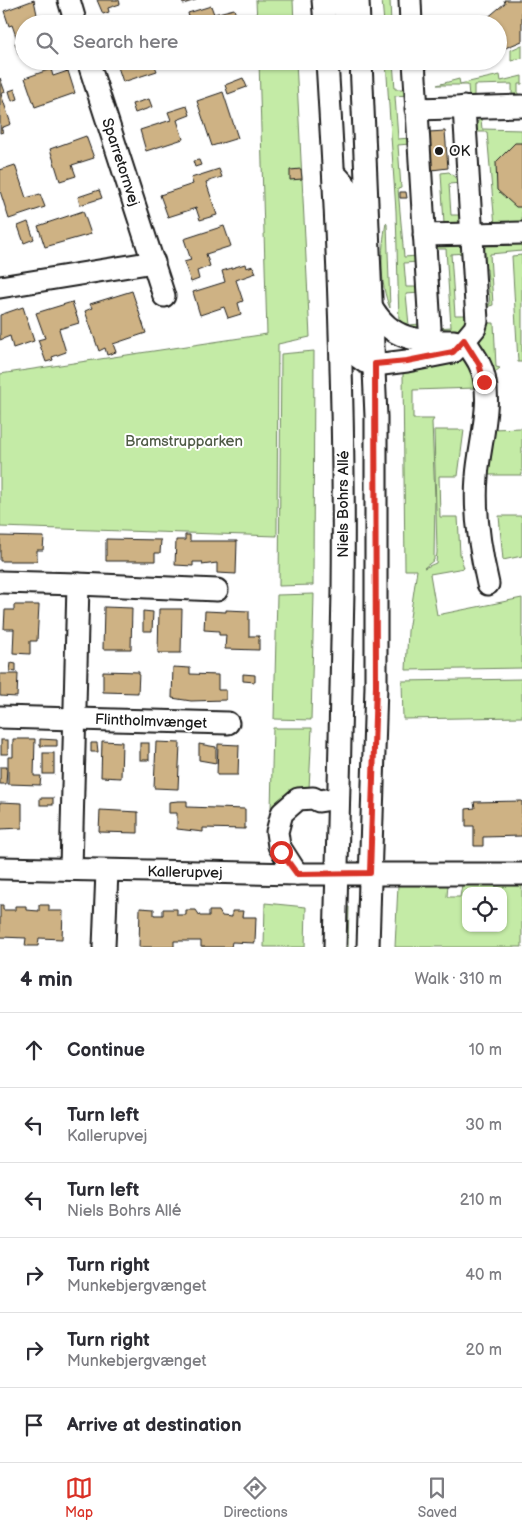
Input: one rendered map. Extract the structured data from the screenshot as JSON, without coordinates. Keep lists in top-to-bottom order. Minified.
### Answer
{"streets":{"street":["Sparretornvej","Niels Bohrs Allé","Flintholmvænget","Kallerupvej"]},"crossings":[["Niels Bohrs Allé","Kallerupvej"],["Flintholmvænget","Kallerupvej"]],"parks":["Bramstrupparken"],"places":["OK"],"page":{"search":"Search here","heading":["4 min","Walk · 310 m"],"list":[["Continue","10 m"],["Turn left","Kallerupvej","30 m"],["Turn left","Niels Bohrs Allé","210 m"],["Turn right","Munkebjergvænget","40 m"],["Turn right","Munkebjergvænget","20 m"],"Arrive at destination"],"nav":["Map","Directions","Saved"]}}
